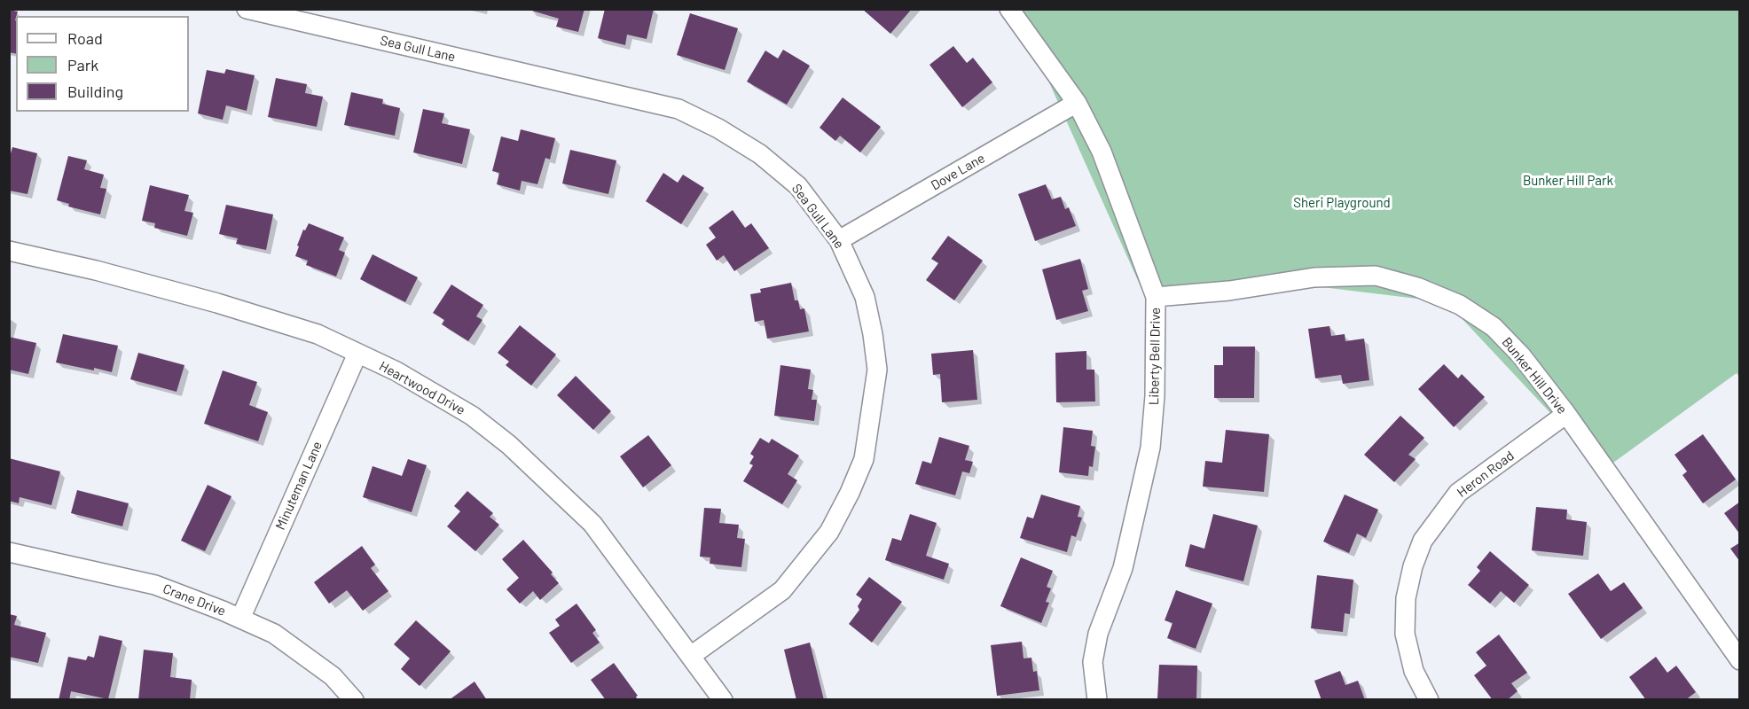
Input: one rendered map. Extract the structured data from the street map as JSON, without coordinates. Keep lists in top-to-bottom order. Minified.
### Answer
{"streets":{"street":["Sea Gull Lane","Dove Lane","Liberty Bell Drive","Bunker Hill Drive","Heartwood Drive","Heron Road","Minuteman Lane","Crane Drive"]},"crossings":[["Sea Gull Lane","Dove Lane"],["Sea Gull Lane","Heartwood Drive"],["Dove Lane","Liberty Bell Drive"],["Liberty Bell Drive","Bunker Hill Drive"],["Bunker Hill Drive","Heron Road"],["Heartwood Drive","Minuteman Lane"],["Minuteman Lane","Crane Drive"]],"parks":["Bunker Hill Park","Sheri Playground"],"legend":["Road","Park","Building"]}
